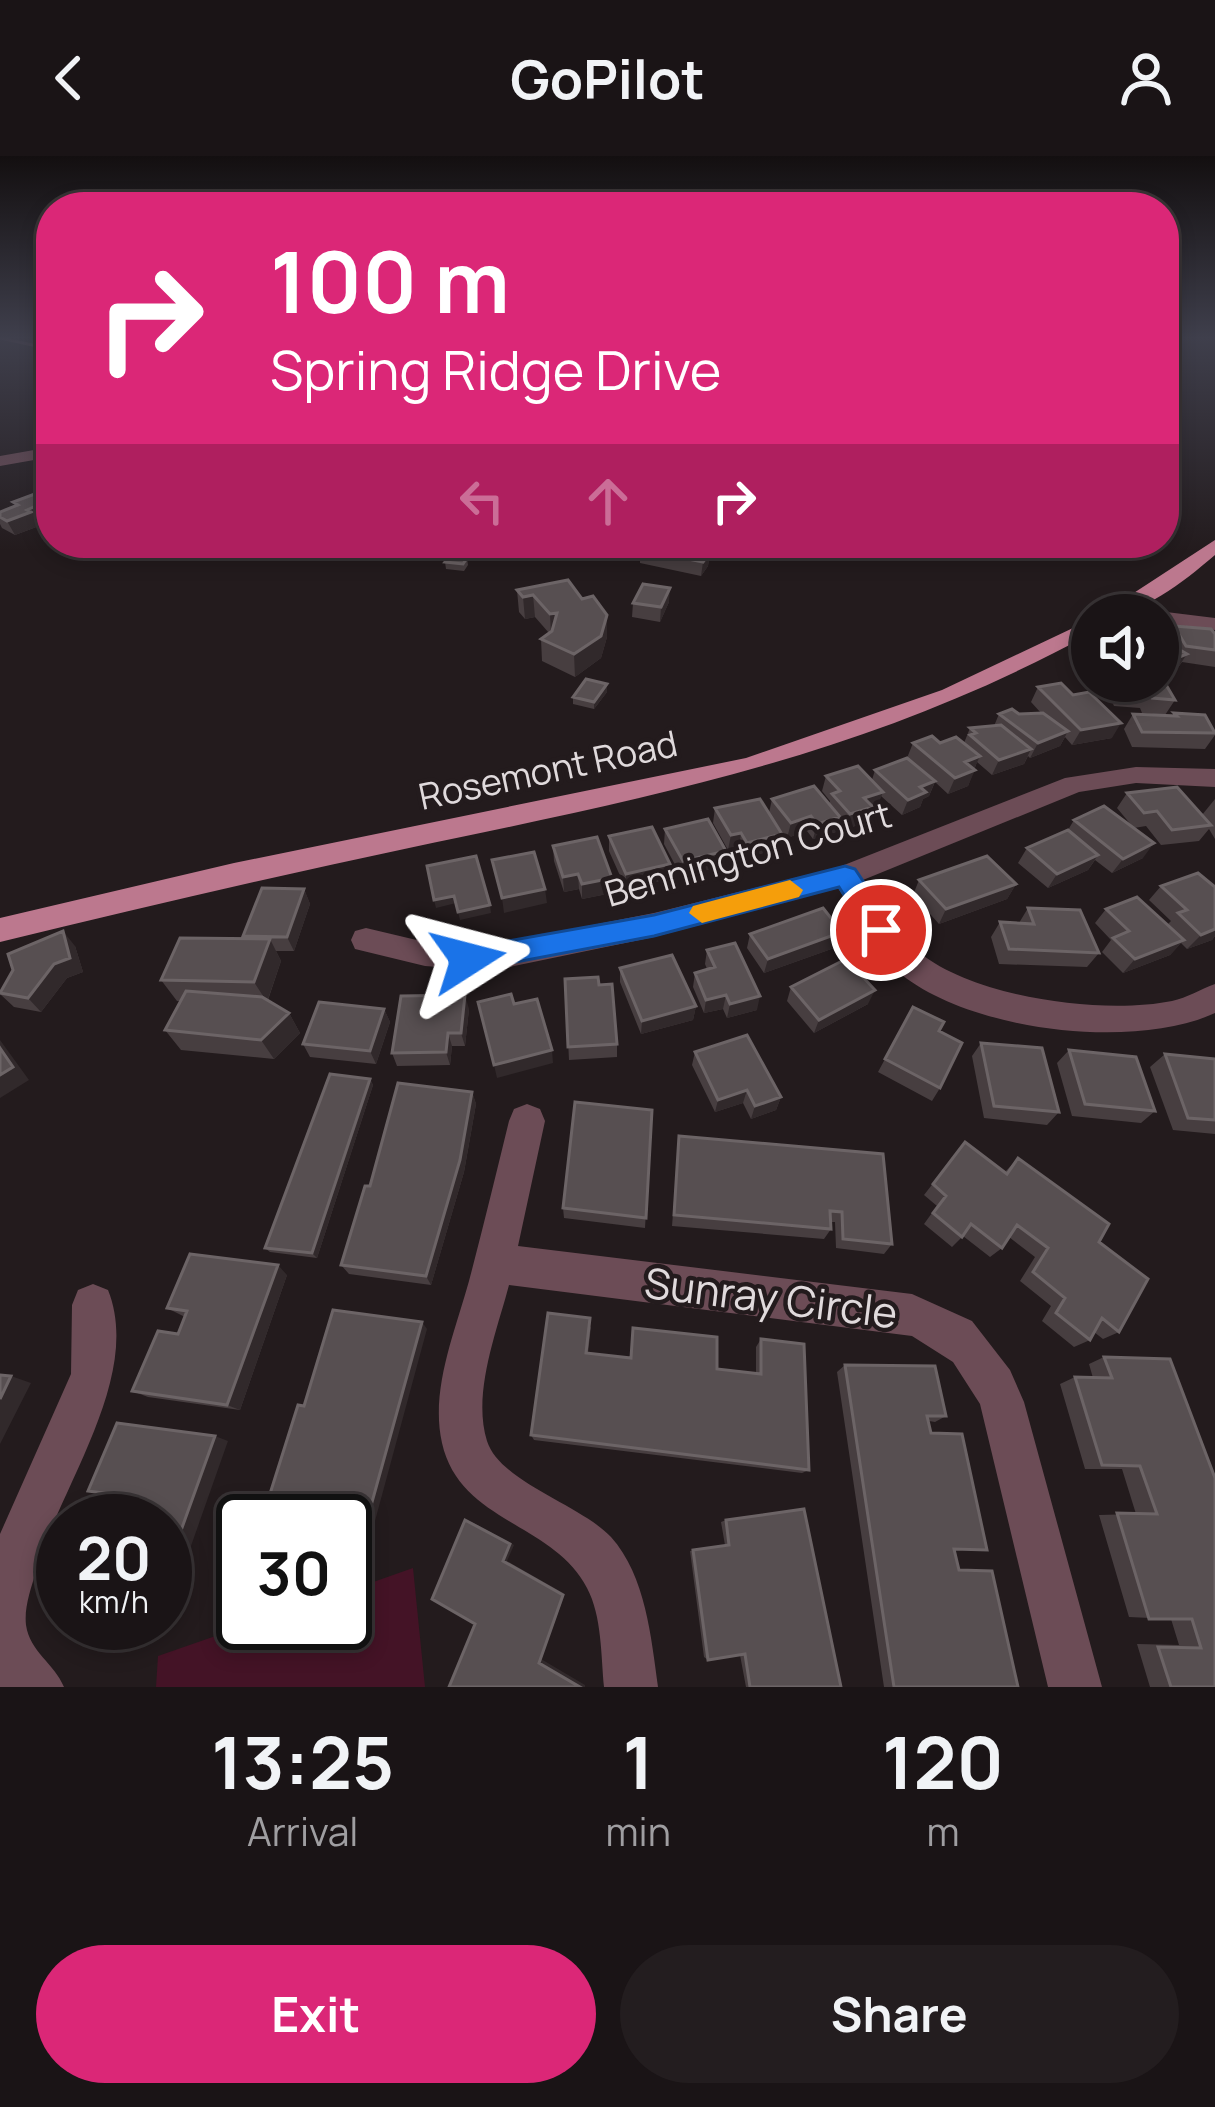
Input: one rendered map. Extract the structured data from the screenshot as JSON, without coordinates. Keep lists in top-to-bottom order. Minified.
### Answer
{"streets":{"main road":["Rosemont Road"],"street":["Bennington Court","Sunray Circle"]},"page":{"header":"GoPilot","turn":["100 m","Spring Ridge Drive"],"speed":"20 km/h","limit":"30","eta":["13:25","Arrival","1","min","120","m"],"buttons":["Exit","Share"]}}
